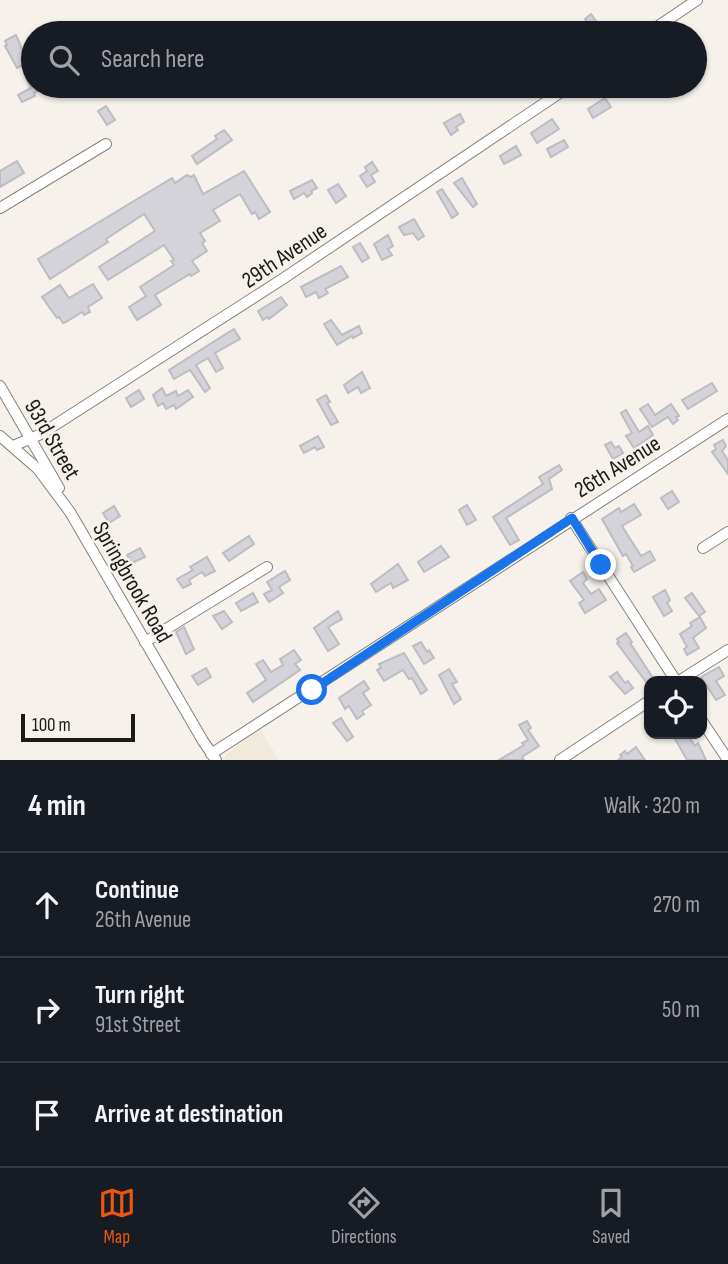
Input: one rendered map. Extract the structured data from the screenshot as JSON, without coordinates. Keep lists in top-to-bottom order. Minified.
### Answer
{"streets":{"street":["29th Avenue","93rd Street","26th Avenue","Springbrook Road"]},"crossings":[["29th Avenue","93rd Street"],["29th Avenue","Springbrook Road"],["93rd Street","Springbrook Road"],["26th Avenue","Springbrook Road"]],"scale_bar":"100 m","page":{"search":"Search here","scale":"100 m","heading":["4 min","Walk · 320 m"],"list":[["Continue","26th Avenue","270 m"],["Turn right","91st Street","50 m"],"Arrive at destination"],"nav":["Map","Directions","Saved"]}}
